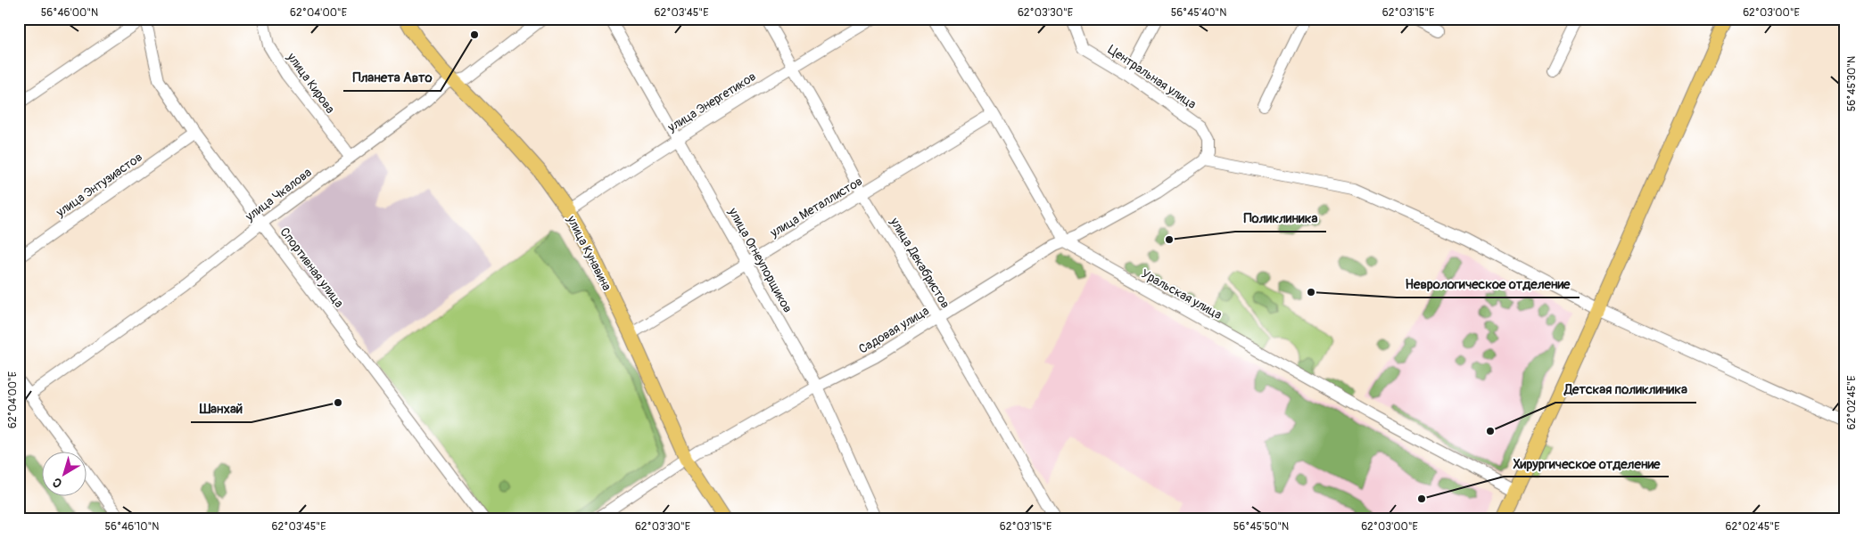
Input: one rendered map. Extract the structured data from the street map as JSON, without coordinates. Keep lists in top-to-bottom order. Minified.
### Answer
{"streets":{"main road":["улица Кунавина"],"street":["Центральная улица","улица Кирова","улица Энергетиков","улица Энтузиастов","улица Чкалова","улица Металлистов","улица Огнеупорщиков","улица Декабристов","Спортивная улица","Уральская улица","Садовая улица"]},"crossings":[["Центральная улица","Садовая улица"],["улица Кирова","улица Чкалова"],["улица Энергетиков","улица Кунавина"],["улица Энергетиков","улица Огнеупорщиков"],["улица Энергетиков","улица Декабристов"],["улица Энтузиастов","Спортивная улица"],["улица Чкалова","улица Кунавина"],["улица Чкалова","Спортивная улица"],["улица Металлистов","улица Кунавина"],["улица Металлистов","улица Огнеупорщиков"],["улица Металлистов","улица Декабристов"],["улица Кунавина","Садовая улица"],["улица Огнеупорщиков","Садовая улица"],["улица Декабристов","Садовая улица"],["Уральская улица","Садовая улица"]],"places":["Планета Авто","Поликлиника","Неврологическое отделение","Шанхай","Детская поликлиника","Хирургическое отделение"],"north":"bottom left","coordinates":["56°46'00\"N","62°04'00\"E","62°03'45\"E","62°03'30\"E","56°45'40\"N","62°03'15\"E","62°03'00\"E","56°45'30\"N","62°02'45\"E","56°46'10\"N","56°45'50\"N"]}
